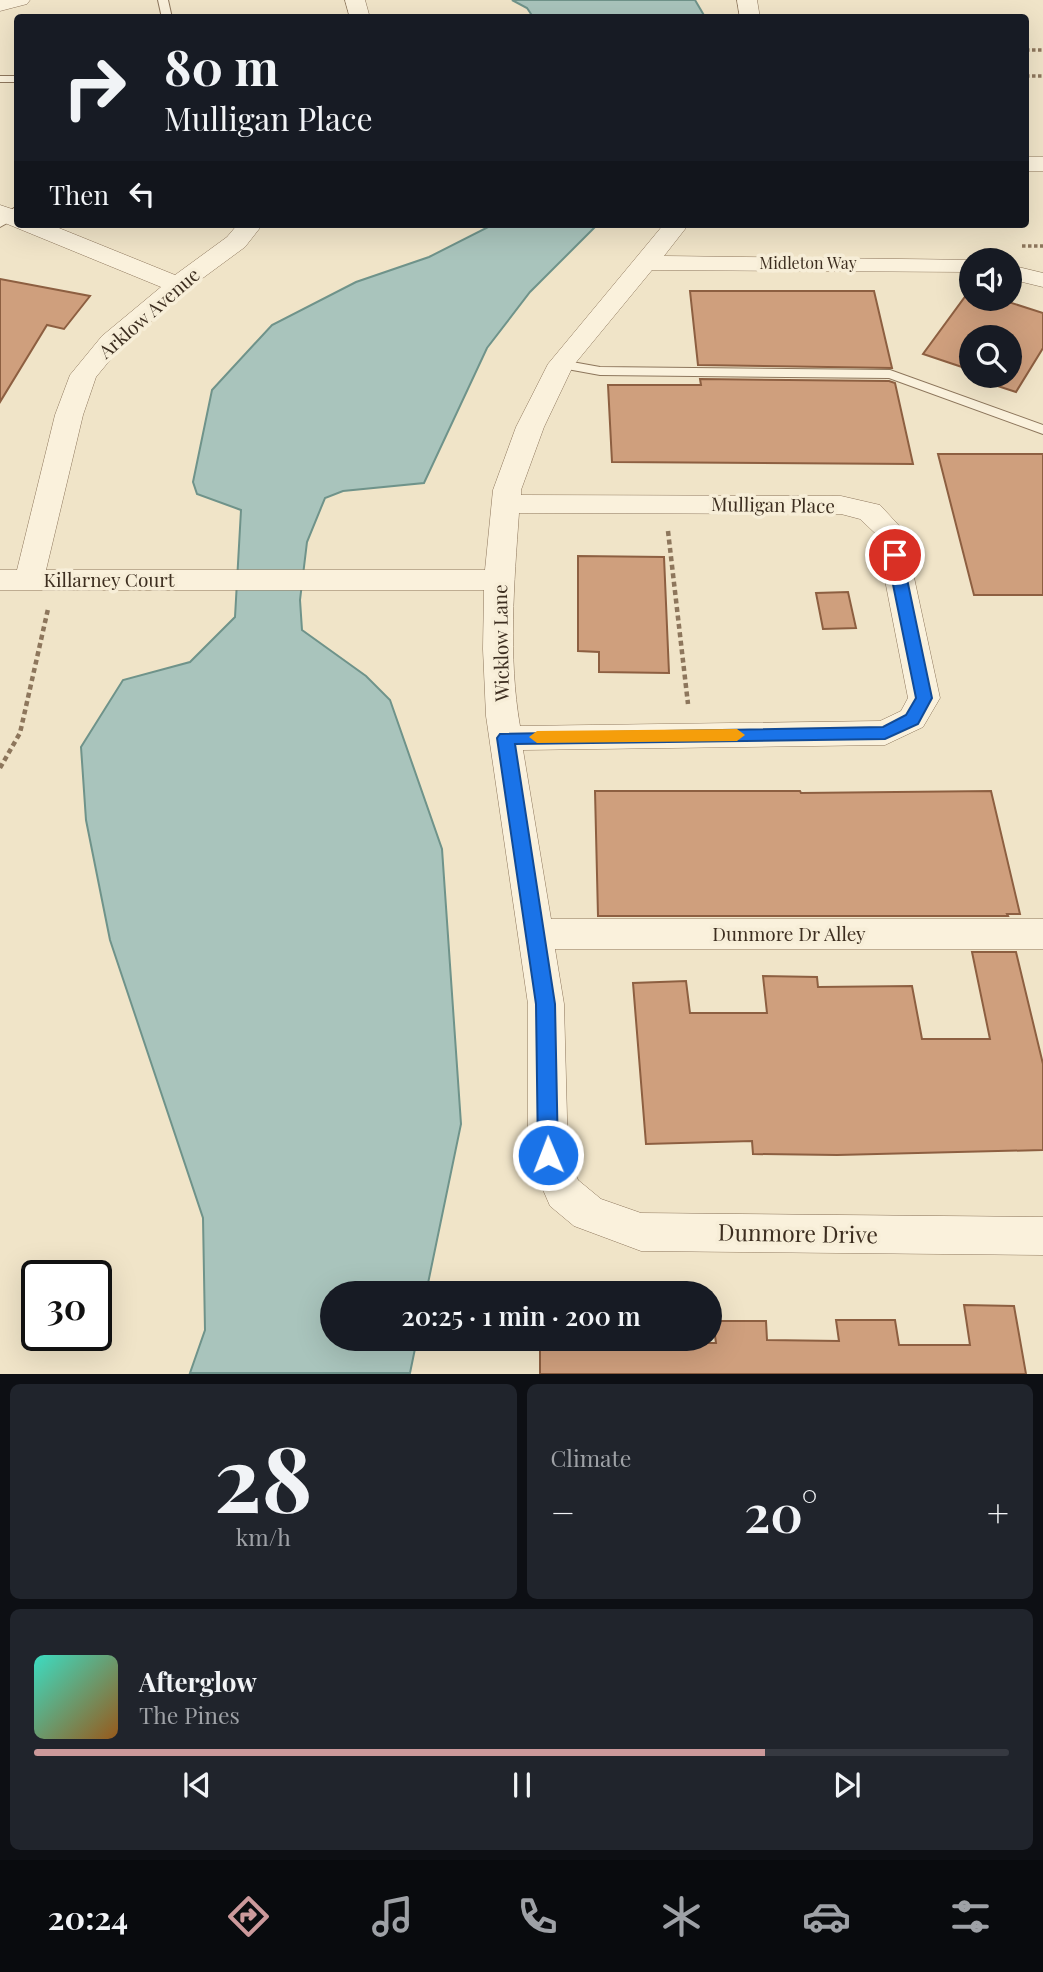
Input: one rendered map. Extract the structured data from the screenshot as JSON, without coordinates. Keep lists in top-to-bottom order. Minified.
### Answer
{"streets":{"street":["Midleton Way","Arklow Avenue","Mulligan Place","Killarney Court","Wicklow Lane","Dunmore Dr Alley","Dunmore Drive"]},"crossings":[["Midleton Way","Wicklow Lane"],["Arklow Avenue","Killarney Court"],["Mulligan Place","Wicklow Lane"],["Killarney Court","Wicklow Lane"],["Wicklow Lane","Dunmore Dr Alley"],["Wicklow Lane","Dunmore Drive"]],"page":{"turn":["80 m","Mulligan Place"],"then":"Then","limit":"30","trip":"20:25 · 1 min · 200 m","tile":[["28","km/h"],"Climate"],"heat":["−","20°","+"],"song":["Afterglow","The Pines"],"tabs":"20:24"}}
